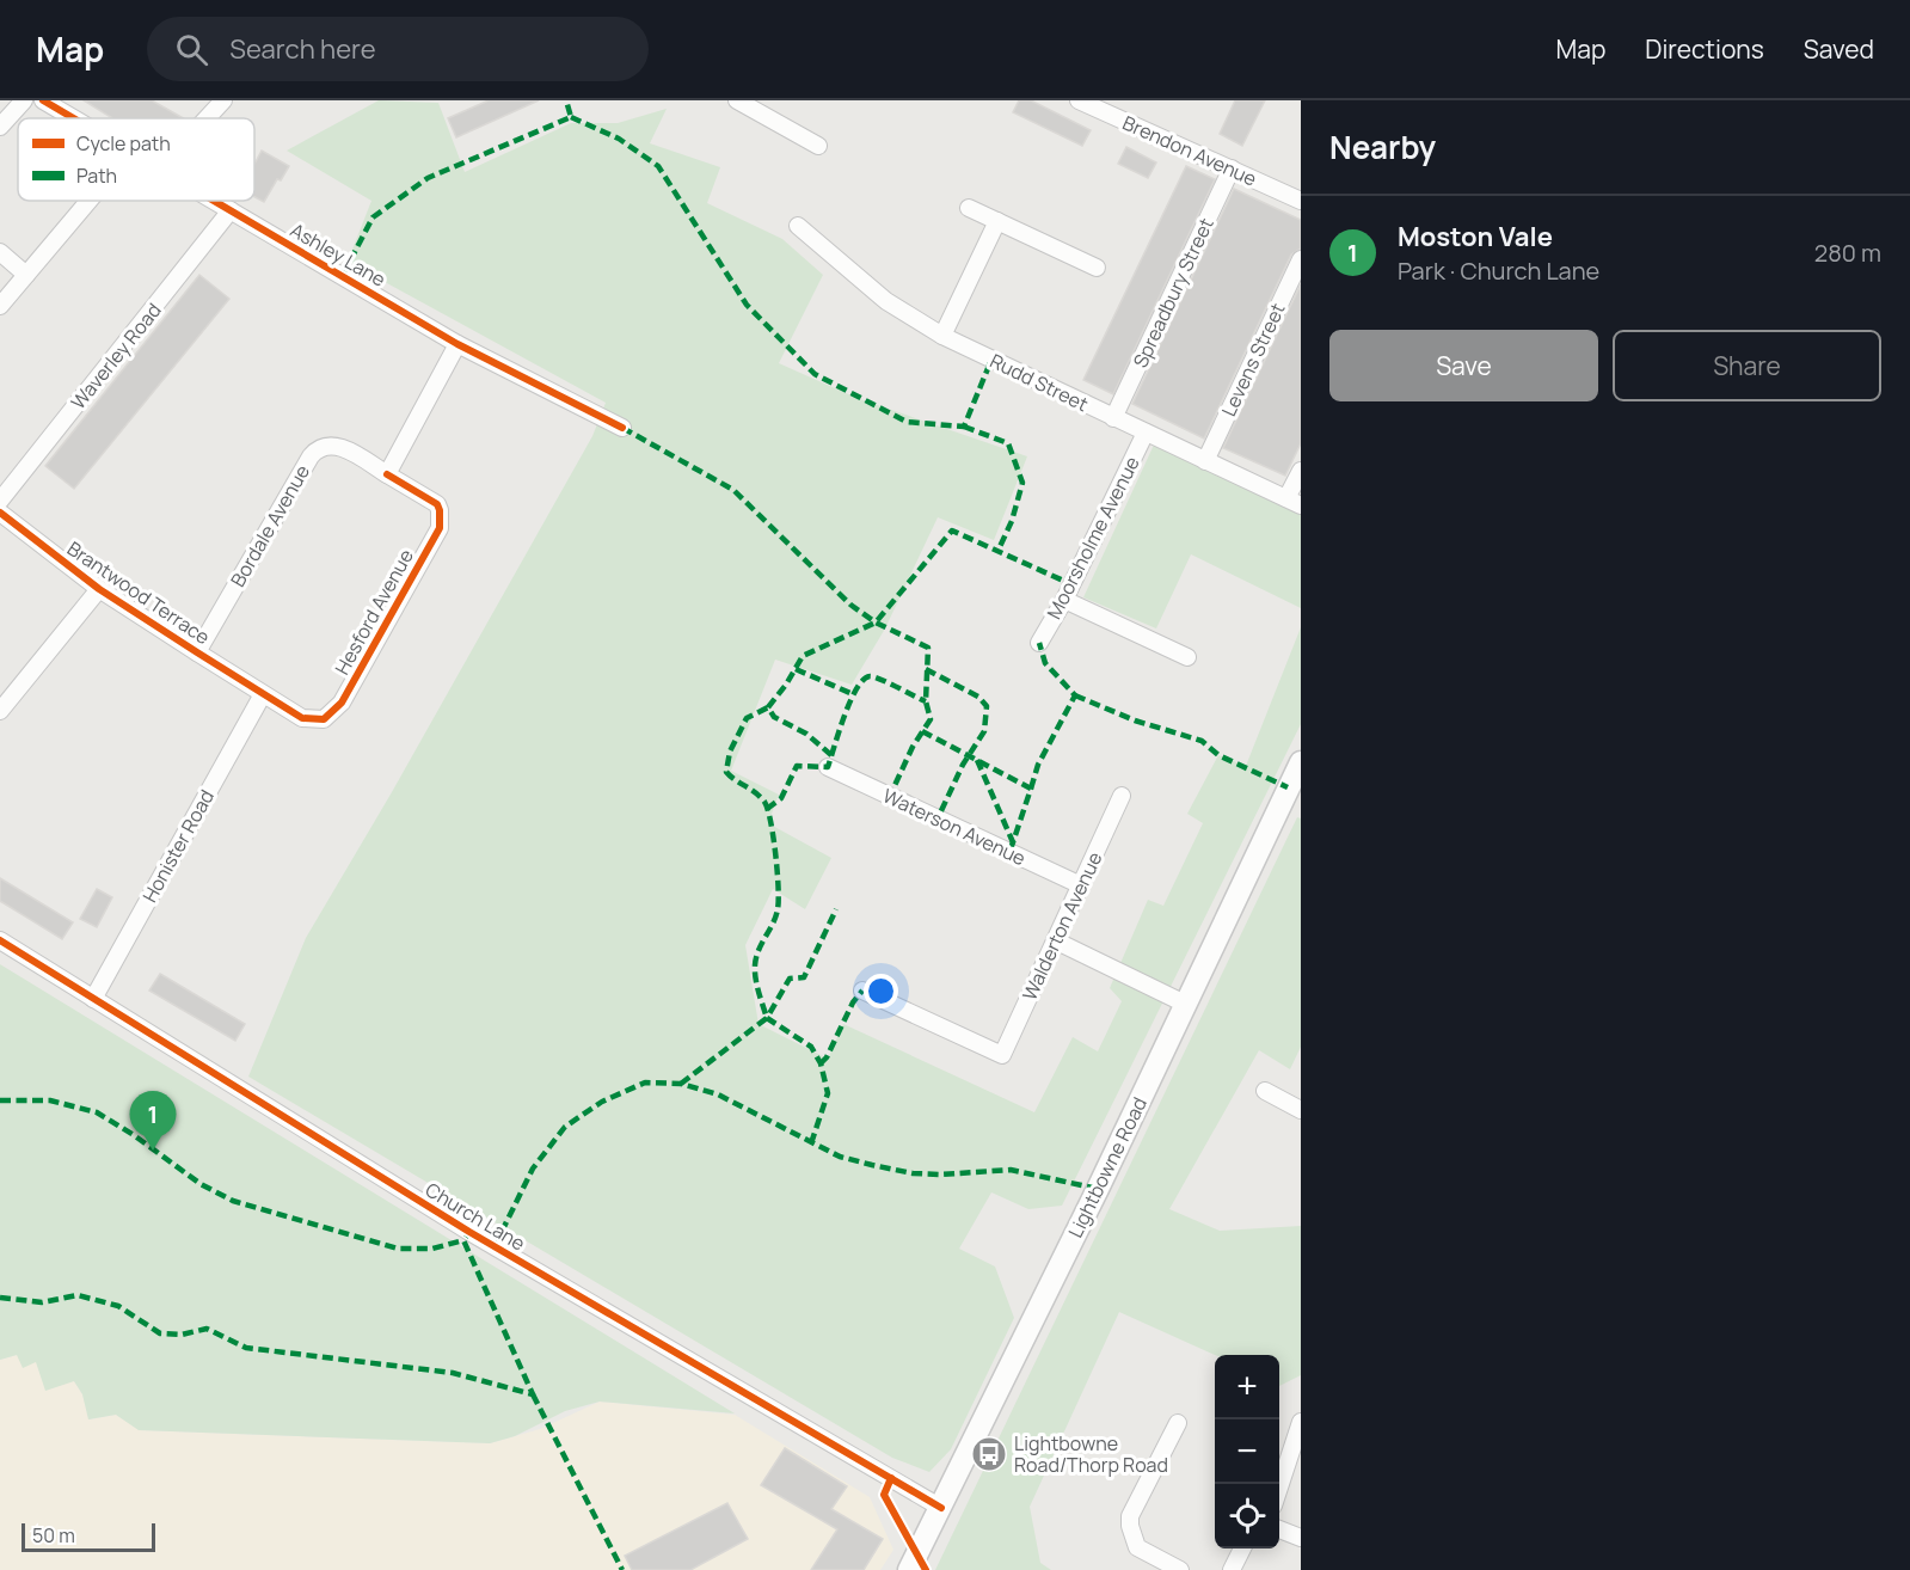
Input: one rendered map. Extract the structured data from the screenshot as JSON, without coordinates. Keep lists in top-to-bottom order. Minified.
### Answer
{"streets":{"main road":["Lightbowne Road"],"street":["Brendon Avenue","Ashley Lane","Spreadbury Street","Waverley Road","Levens Street","Rudd Street","Bordale Avenue","Moorsholme Avenue","Brantwood Terrace","Hesford Avenue","Waterson Avenue","Honister Road","Walderton Avenue","Church Lane"]},"crossings":[["Brendon Avenue","Spreadbury Street"],["Ashley Lane","Waverley Road"],["Spreadbury Street","Rudd Street"],["Levens Street","Rudd Street"],["Rudd Street","Moorsholme Avenue"],["Bordale Avenue","Brantwood Terrace"],["Bordale Avenue","Hesford Avenue"],["Brantwood Terrace","Hesford Avenue"],["Brantwood Terrace","Honister Road"],["Hesford Avenue","Honister Road"],["Waterson Avenue","Walderton Avenue"],["Honister Road","Church Lane"],["Lightbowne Road","Church Lane"]],"places":{"bus stop":["Lightbowne Road/Thorp Road"]},"legend":["Cycle path","Path"],"scale_bar":"50 m","page":{"header":"Map","search":"Search here","nav":["Map","Directions","Saved"],"heading":"Nearby","list":[{"mark":"1","name":"Moston Vale","note":"Park · Church Lane","value":"280 m"}],"buttons":["Save","Share"],"pins":"1","map_buttons":["+","−"],"scale":"50 m"}}
